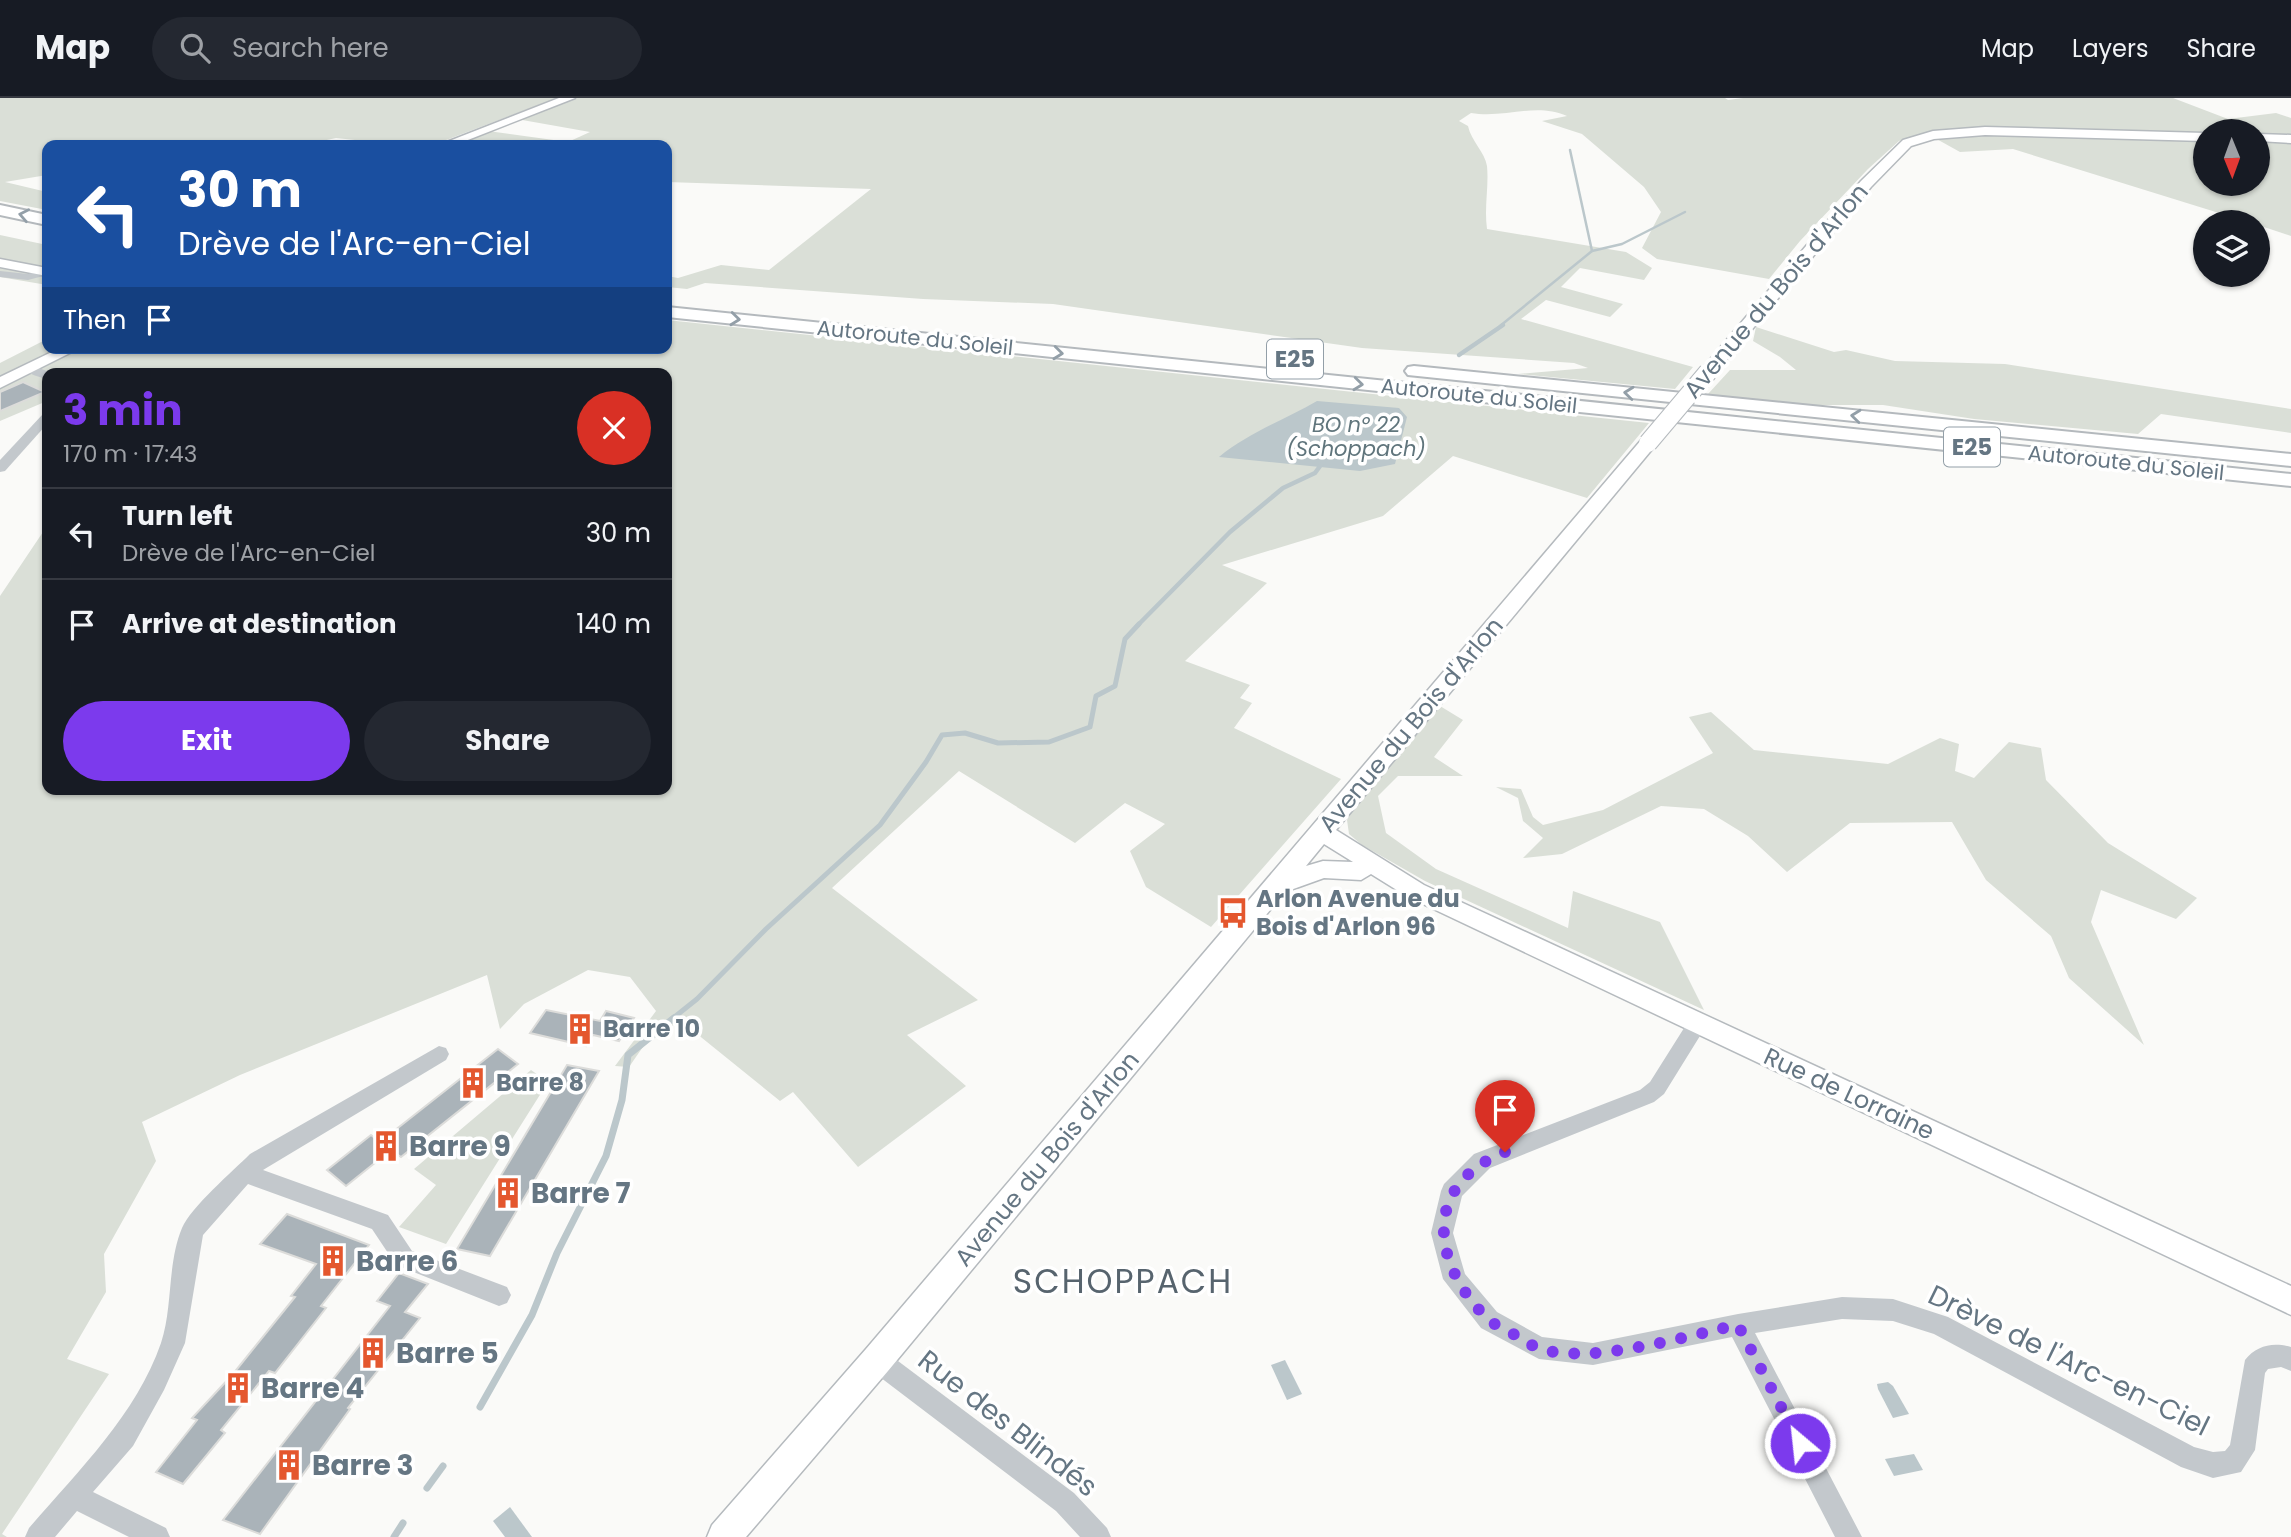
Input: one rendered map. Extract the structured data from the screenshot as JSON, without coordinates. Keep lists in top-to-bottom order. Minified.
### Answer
{"streets":{"highway":["Autoroute du Soleil","E25"],"main road":["Avenue du Bois d'Arlon","Rue de Lorraine"],"street":["Drève de l'Arc-en-Ciel","Rue des Blindés"]},"crossings":[["Avenue du Bois d'Arlon","Rue de Lorraine"],["Avenue du Bois d'Arlon","Rue des Blindés"],["Rue de Lorraine","Drève de l'Arc-en-Ciel"]],"districts":["SCHOPPACH"],"water":["BO n° 22 (Schoppach)"],"places":{"bus stop":["Arlon Avenue du Bois d'Arlon 96"],"building":["Barre 10","Barre 8","Barre 9","Barre 7","Barre 6","Barre 5","Barre 4","Barre 3"]},"north":"bottom","page":{"header":"Map","search":"Search here","nav":["Map","Layers","Share"],"turn":["30 m","Drève de l'Arc-en-Ciel"],"then":"Then","heading":["3 min","170 m · 17:43"],"list":[{"name":"Turn left","note":"Drève de l'Arc-en-Ciel","value":"30 m"},{"name":"Arrive at destination","value":"140 m"}],"buttons":["Exit","Share"]}}
